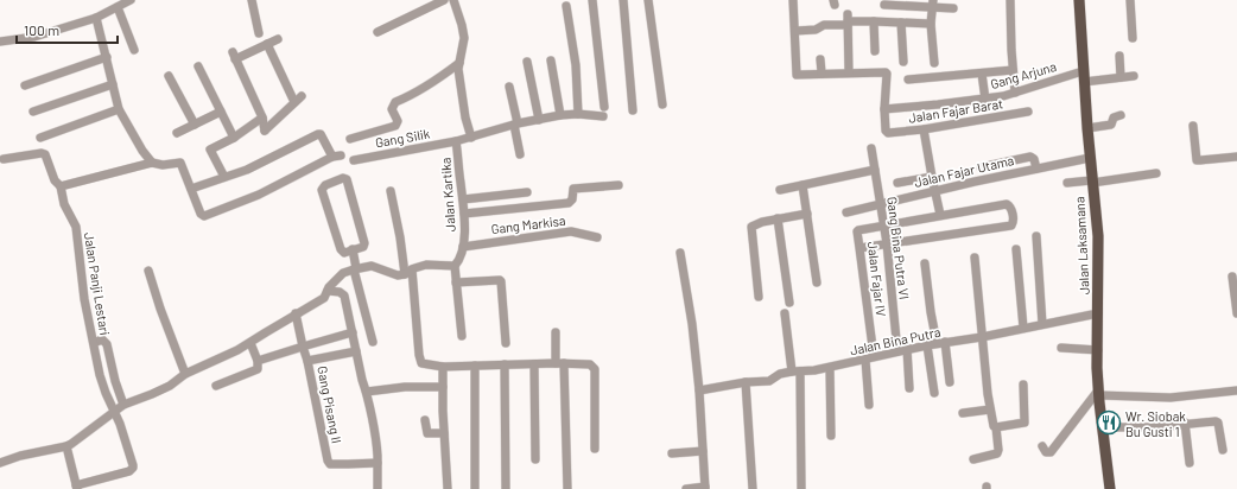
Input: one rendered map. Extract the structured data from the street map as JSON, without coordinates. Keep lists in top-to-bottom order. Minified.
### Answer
{"streets":{"main road":["Jalan Laksamana"],"street":["Gang Arjuna","Jalan Fajar Barat","Gang Silik","Jalan Fajar Utama","Jalan Kartika","Gang Markisa","Gang Bina Putra VI","Jalan Fajar IV","Jalan Panji Lestari","Jalan Bina Putra","Gang Pisang II"]},"crossings":[["Gang Arjuna","Jalan Laksamana"],["Gang Silik","Jalan Kartika"],["Jalan Fajar Utama","Jalan Laksamana"],["Jalan Fajar Utama","Gang Bina Putra VI"],["Jalan Kartika","Gang Markisa"],["Jalan Laksamana","Jalan Bina Putra"],["Gang Bina Putra VI","Jalan Fajar IV"],["Gang Bina Putra VI","Jalan Bina Putra"],["Jalan Fajar IV","Jalan Bina Putra"]],"places":{"restaurant":["Wr. Siobak Bu Gusti 1"]},"scale_bar":"100 m"}
